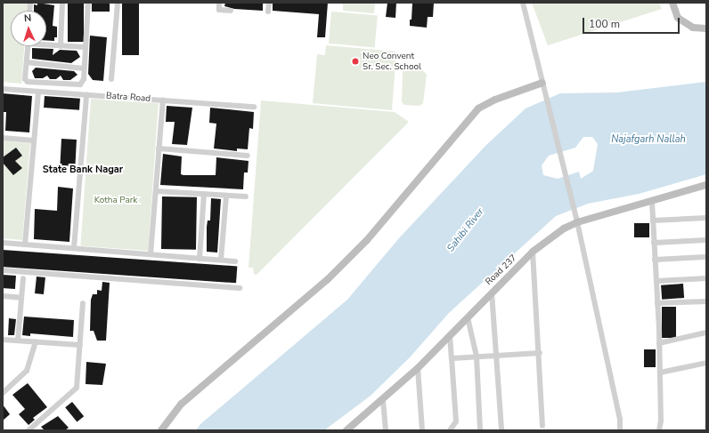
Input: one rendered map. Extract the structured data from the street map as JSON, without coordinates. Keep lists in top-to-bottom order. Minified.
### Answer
{"streets":{"street":["Batra Road","Road 237"]},"districts":["State Bank Nagar"],"water":["Najafgarh Nallah","Sahibi River"],"parks":["Kotha Park"],"places":["Neo Convent Sr. Sec. School"],"scale_bar":"100 m","north":"top"}
